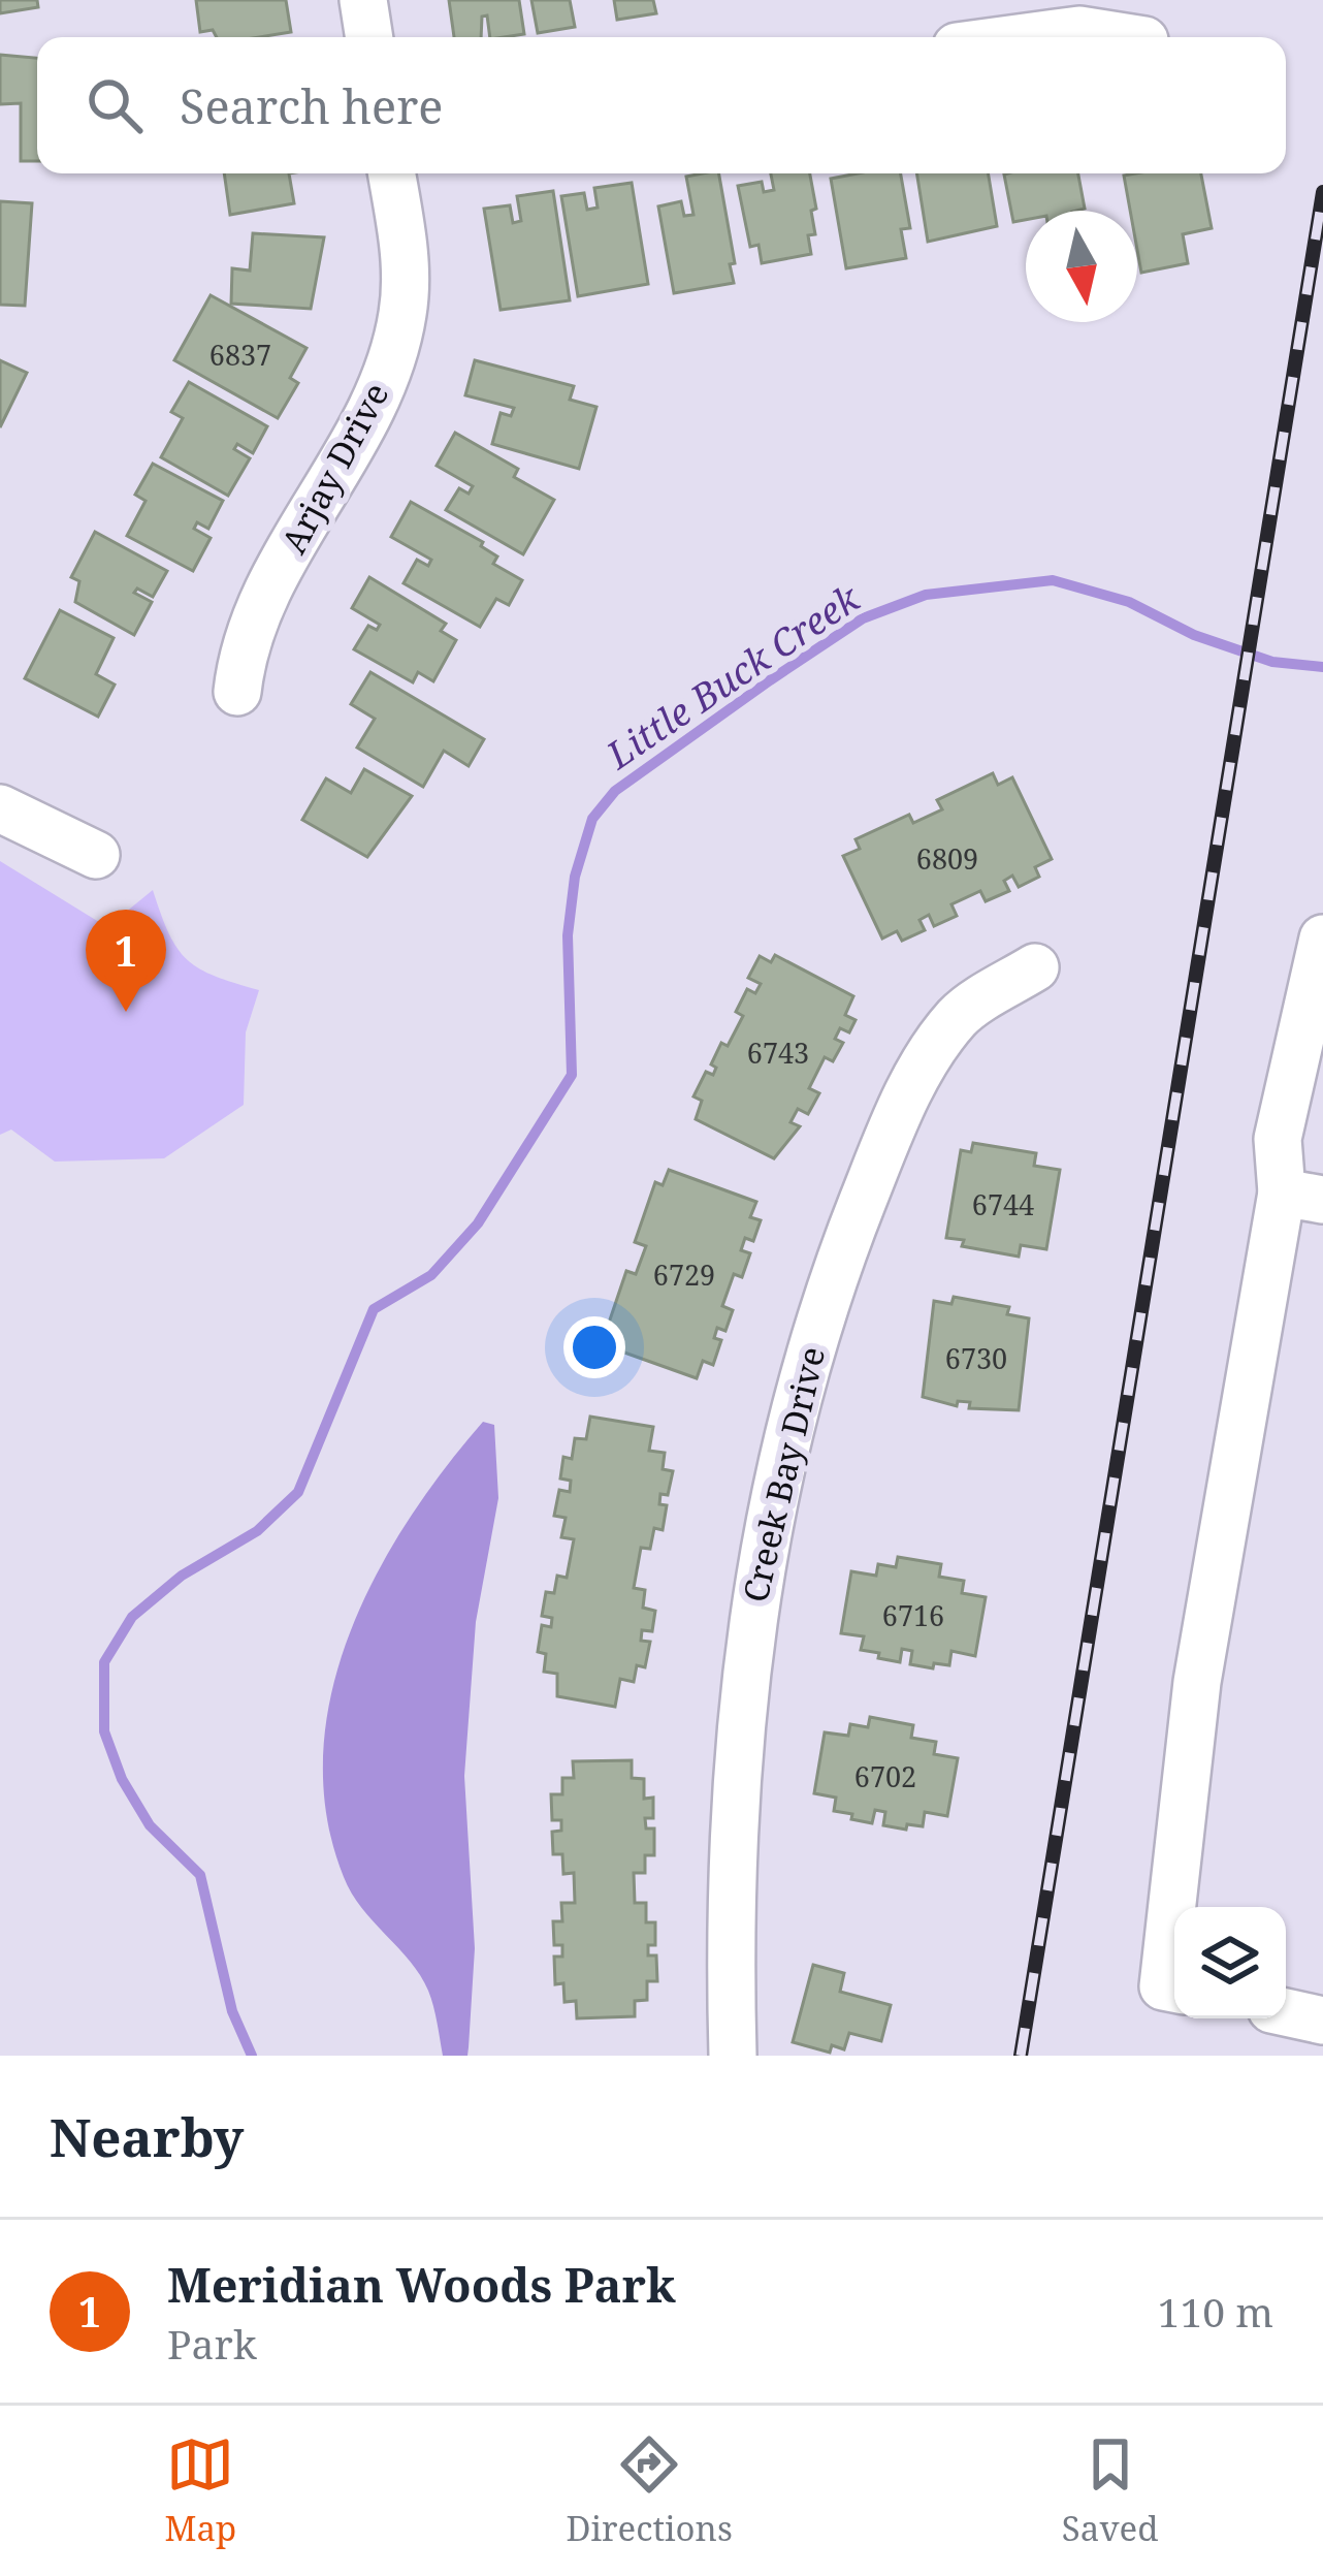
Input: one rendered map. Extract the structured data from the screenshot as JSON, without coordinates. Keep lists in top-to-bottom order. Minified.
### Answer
{"streets":{"street":["Arjay Drive","Creek Bay Drive"]},"water":["Little Buck Creek"],"house_numbers":["6837","6809","6743","6744","6729","6730","6716","6702"],"north":"bottom","page":{"search":"Search here","pins":"1","heading":"Nearby","list":[{"mark":"1","name":"Meridian Woods Park","note":"Park","value":"110 m"}],"nav":["Map","Directions","Saved"]}}
